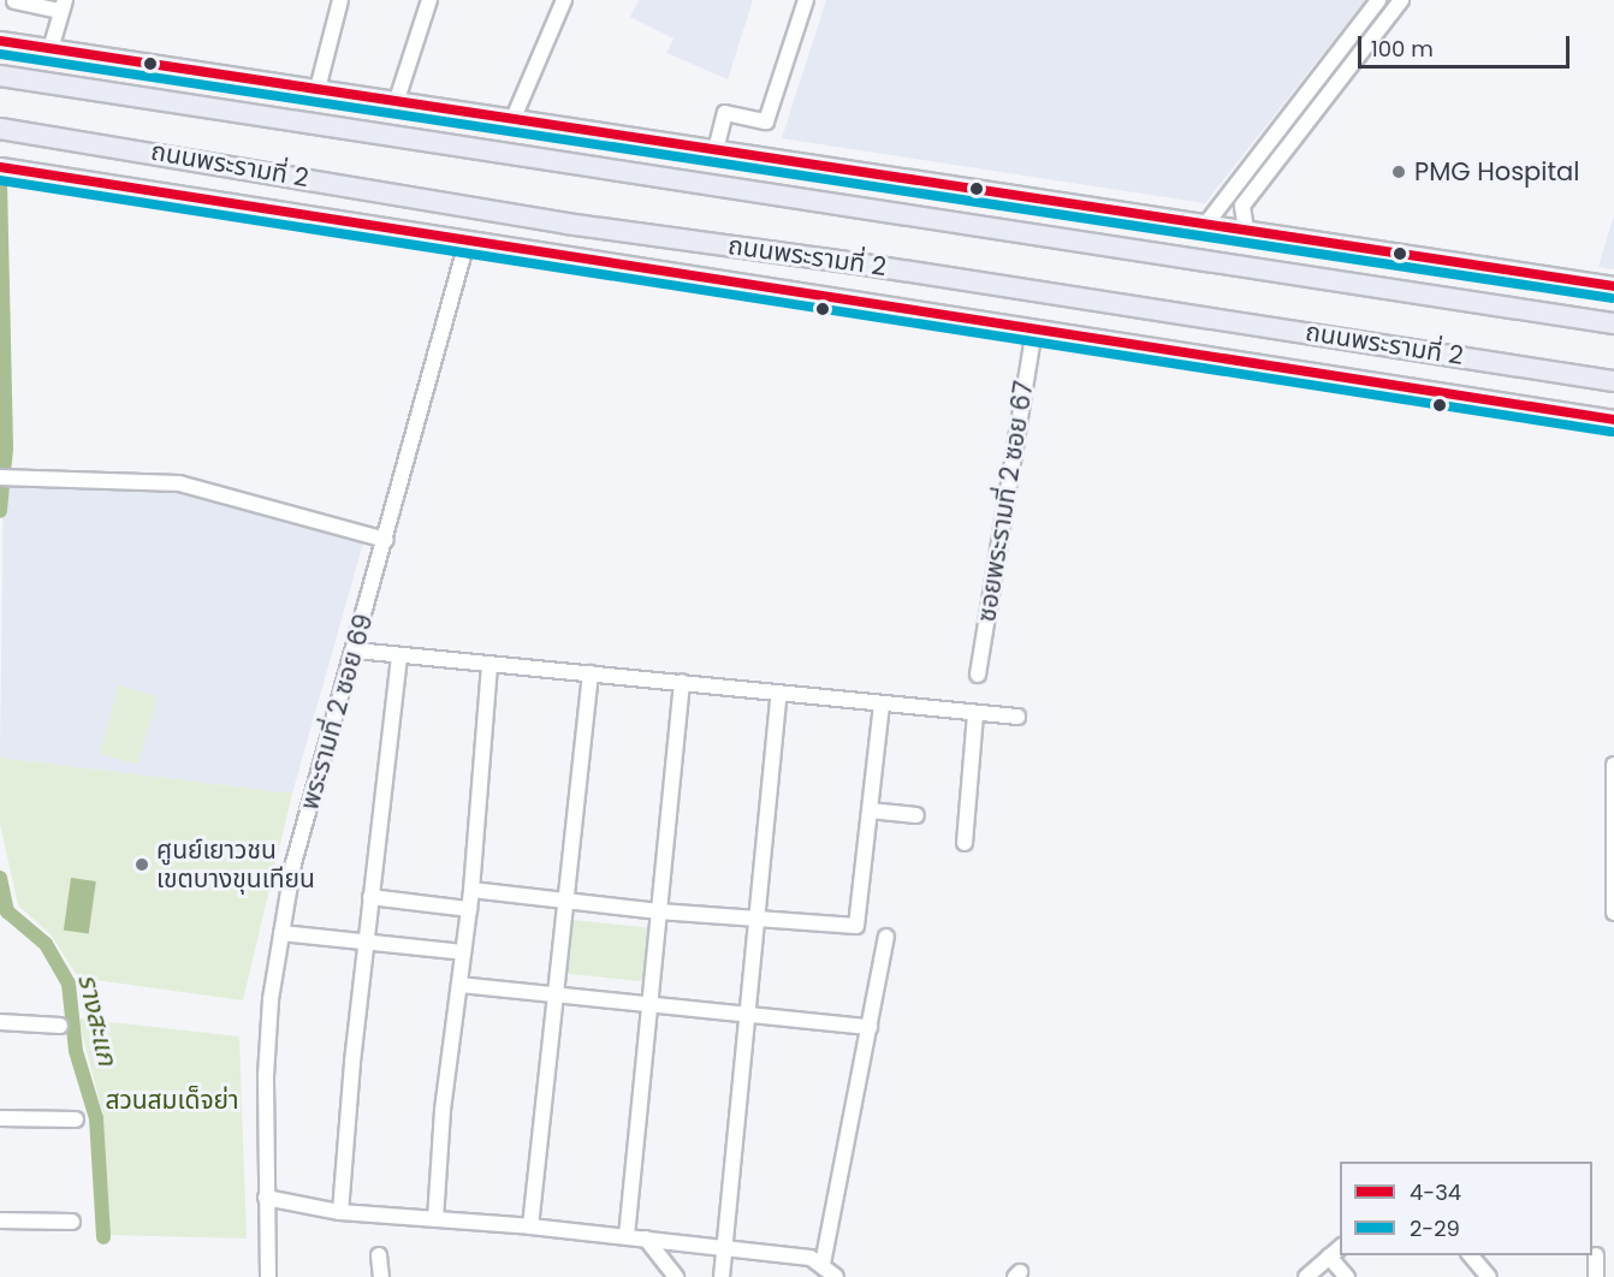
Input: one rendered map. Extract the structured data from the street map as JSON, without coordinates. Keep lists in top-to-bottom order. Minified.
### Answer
{"streets":{"highway":["ถนนพระรามที่ 2"],"street":["ซอยพระรามที่ 2 ซอย 67","พระรามที่ 2 ซอย 69"]},"crossings":[["ถนนพระรามที่ 2","ซอยพระรามที่ 2 ซอย 67"],["ถนนพระรามที่ 2","พระรามที่ 2 ซอย 69"]],"water":["รางสะแก"],"parks":["สวนสมเด็จย่า"],"places":["PMG Hospital","ศูนย์เยาวชน เขตบางขุนเทียน"],"lines":["transit line 4-34","transit line 2-29"],"legend":["4-34","2-29"],"scale_bar":"100 m"}
